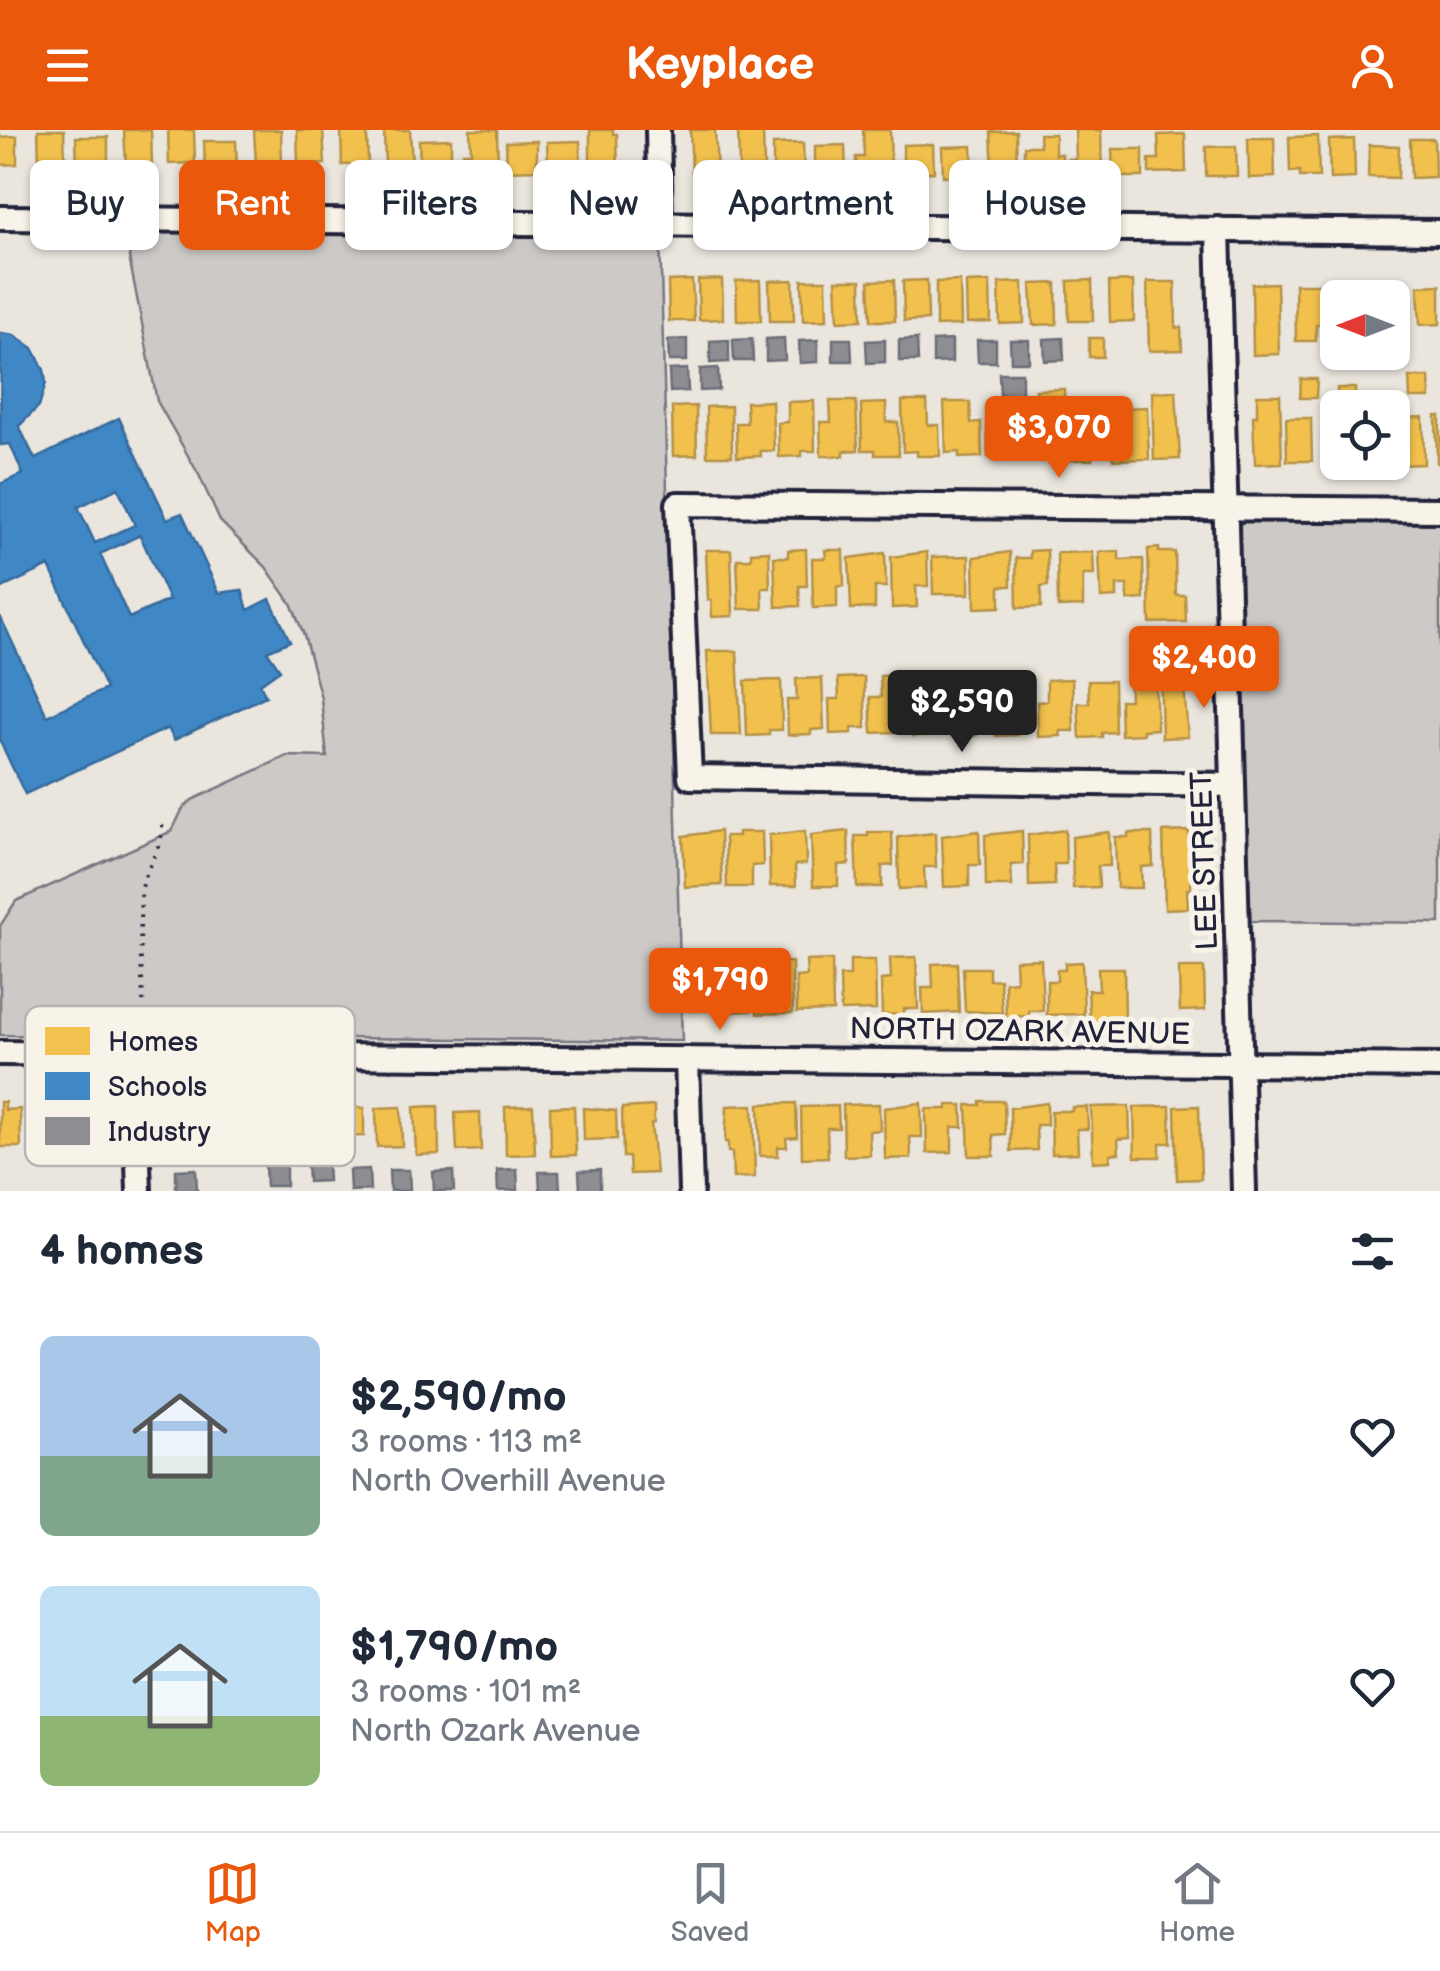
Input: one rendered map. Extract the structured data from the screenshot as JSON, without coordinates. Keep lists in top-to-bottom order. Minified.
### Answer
{"streets":{"street":["LEE STREET","NORTH OZARK AVENUE"]},"crossings":[["LEE STREET","NORTH OZARK AVENUE"]],"legend":["Homes","Schools","Industry"],"north":"left","page":{"header":"Keyplace","chip":["Buy","Rent","Filters","New","Apartment","House"],"price":["$3,070","$2,400","$2,590","$1,790"],"heading":"4 homes","list":[{"name":"$2,590/mo","note":"3 rooms · 113 m² · North Overhill Avenue"},{"name":"$1,790/mo","note":"3 rooms · 101 m² · North Ozark Avenue"}],"tabs":["Map","Saved","Home"]}}
